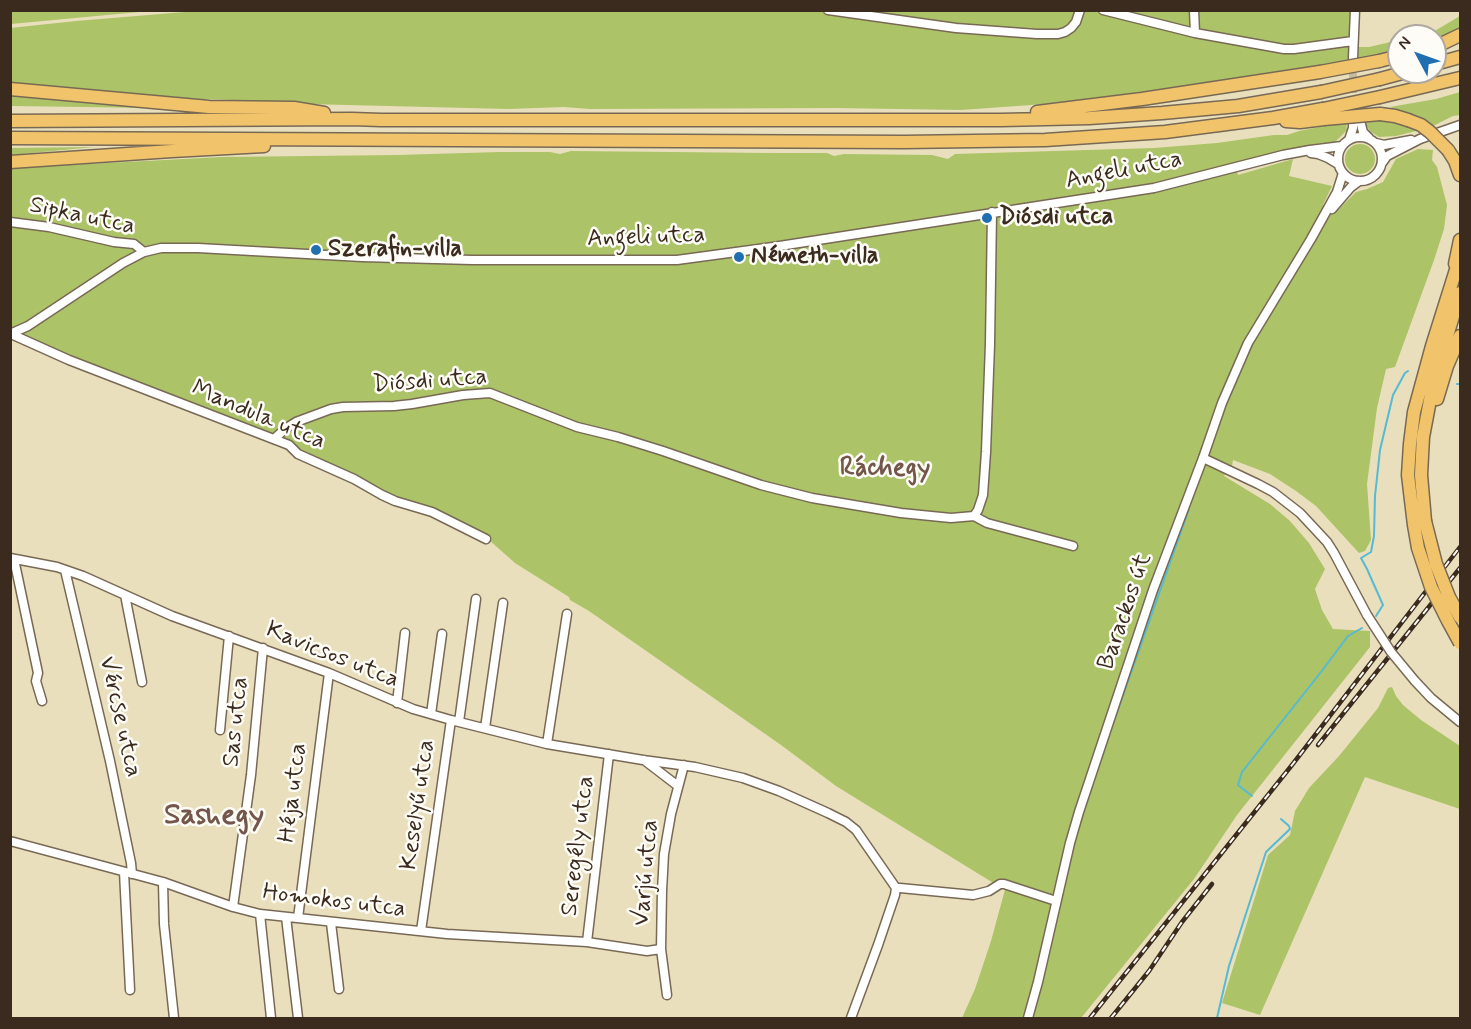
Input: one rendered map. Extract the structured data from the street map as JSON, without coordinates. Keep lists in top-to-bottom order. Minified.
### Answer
{"streets":{"street":["Angeli utca","Sipka utca","Diósdi utca","Mandula utca","Barackos út","Kavicsos utca","Vércse utca","Sas utca","Héja utca","Keselyű utca","Seregély utca","Varjú utca","Homokos utca"]},"crossings":[["Angeli utca","Sipka utca"],["Angeli utca","Mandula utca"],["Angeli utca","Barackos út"],["Diósdi utca","Mandula utca"],["Kavicsos utca","Vércse utca"],["Kavicsos utca","Sas utca"],["Kavicsos utca","Héja utca"],["Kavicsos utca","Keselyű utca"],["Kavicsos utca","Seregély utca"],["Kavicsos utca","Varjú utca"],["Vércse utca","Homokos utca"],["Sas utca","Homokos utca"],["Héja utca","Homokos utca"],["Keselyű utca","Homokos utca"],["Seregély utca","Homokos utca"],["Varjú utca","Homokos utca"]],"districts":["Ráchegy","Sashegy"],"places":["Diósdi utca","Szerafin-villa","Németh-villa"],"north":"top left"}
